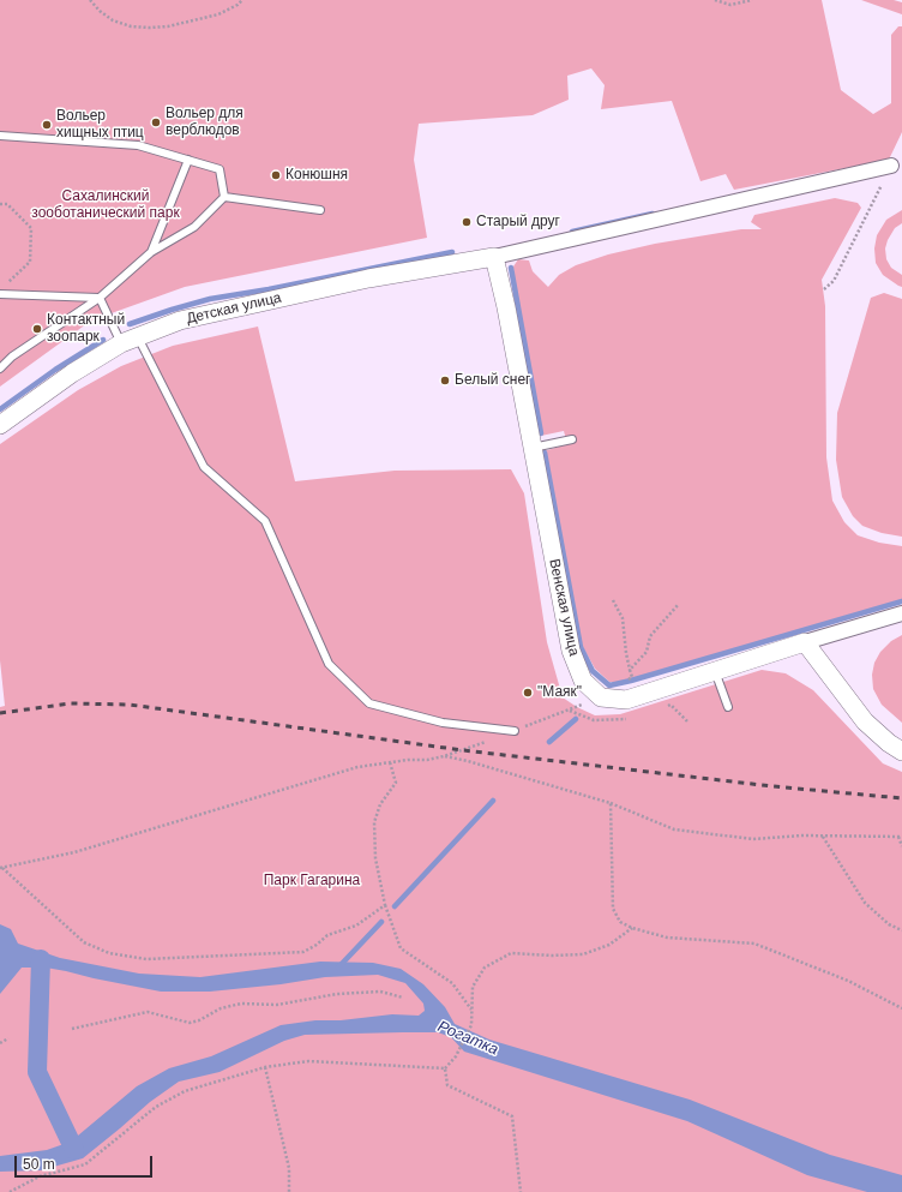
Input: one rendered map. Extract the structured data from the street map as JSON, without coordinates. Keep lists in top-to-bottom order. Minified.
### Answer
{"streets":{"street":["Детская улица","Венская улица"]},"crossings":[["Детская улица","Венская улица"]],"water":["Рогатка"],"parks":["Сахалинский зооботанический парк","Парк Гагарина"],"places":["Вольер для верблюдов","Вольер хищных птиц","Конюшня","Старый друг","Контактный зоопарк","Белый снег","\"Маяк\""],"scale_bar":"50 m"}
